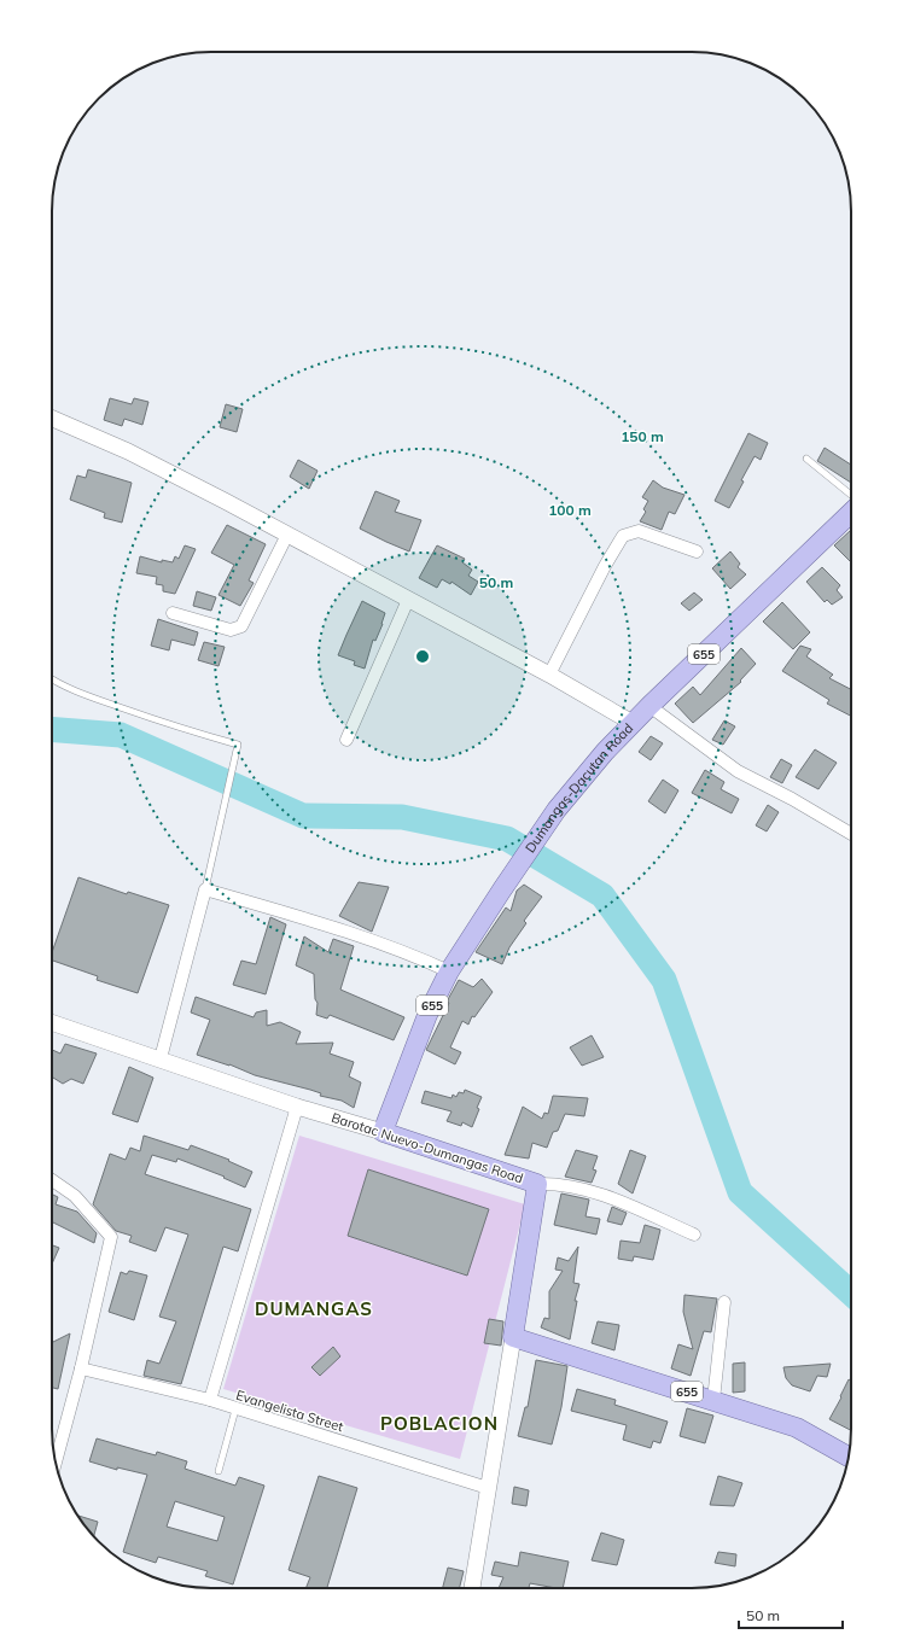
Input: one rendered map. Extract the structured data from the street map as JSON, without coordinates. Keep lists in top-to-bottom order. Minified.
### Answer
{"streets":{"main road":["655","Dumangas-Dacutan Road","Barotac Nuevo-Dumangas Road"],"street":["Evangelista Street"]},"crossings":[["655","Barotac Nuevo-Dumangas Road"],["Dumangas-Dacutan Road","Barotac Nuevo-Dumangas Road"]],"districts":["DUMANGAS","POBLACION"],"scale_bar":"50 m","rings":["150 m","100 m","50 m"]}
